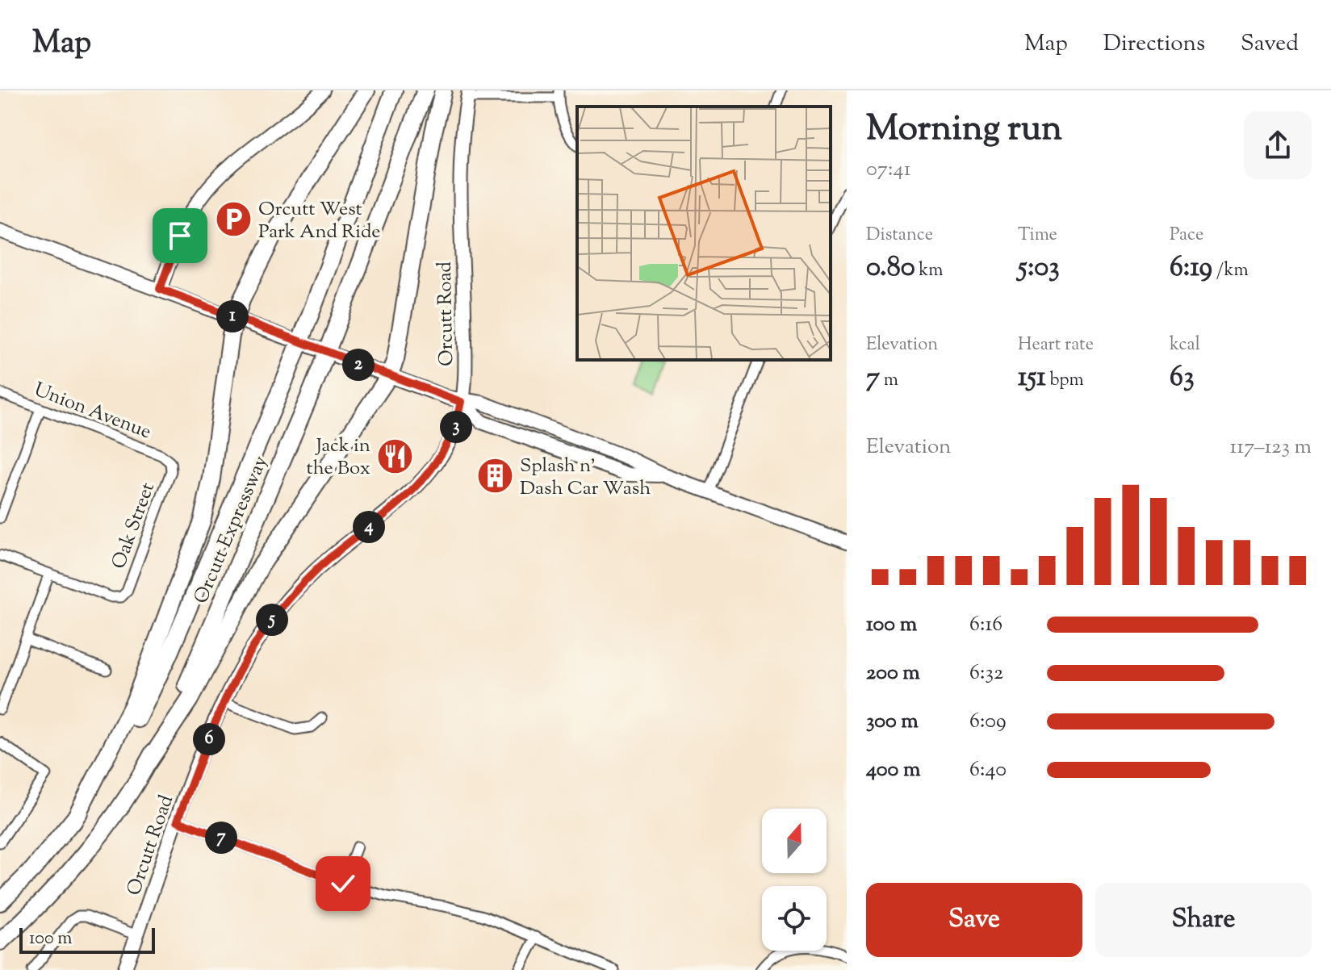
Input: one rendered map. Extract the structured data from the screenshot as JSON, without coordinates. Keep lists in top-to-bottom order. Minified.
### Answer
{"streets":{"highway":["Orcutt Expressway"],"street":["Orcutt Road","Union Avenue","Oak Street"]},"crossings":[["Union Avenue","Oak Street"]],"places":{"parking":["Orcutt West Park And Ride"],"restaurant":["Jack in the Box"],"building":["Splash n’ Dash Car Wash"]},"scale_bar":"100 m","north":"top","page":{"header":"Map","nav":["Map","Directions","Saved"],"heading":["Morning run","07:41"],"stats":[["Distance","0.80 km"],["Time","5:03"],["Pace","6:19 /km"],["Elevation","7 m"],["Heart rate","151 bpm"],["kcal","63"]],"pins":["1","2","3","4","5","6","7"],"chart":["Elevation","117–123 m"],"list":[{"name":"100 m","note":"6:16"},{"name":"200 m","note":"6:32"},{"name":"300 m","note":"6:09"},{"name":"400 m","note":"6:40"}],"buttons":["Save","Share"],"scale":"100 m"}}
